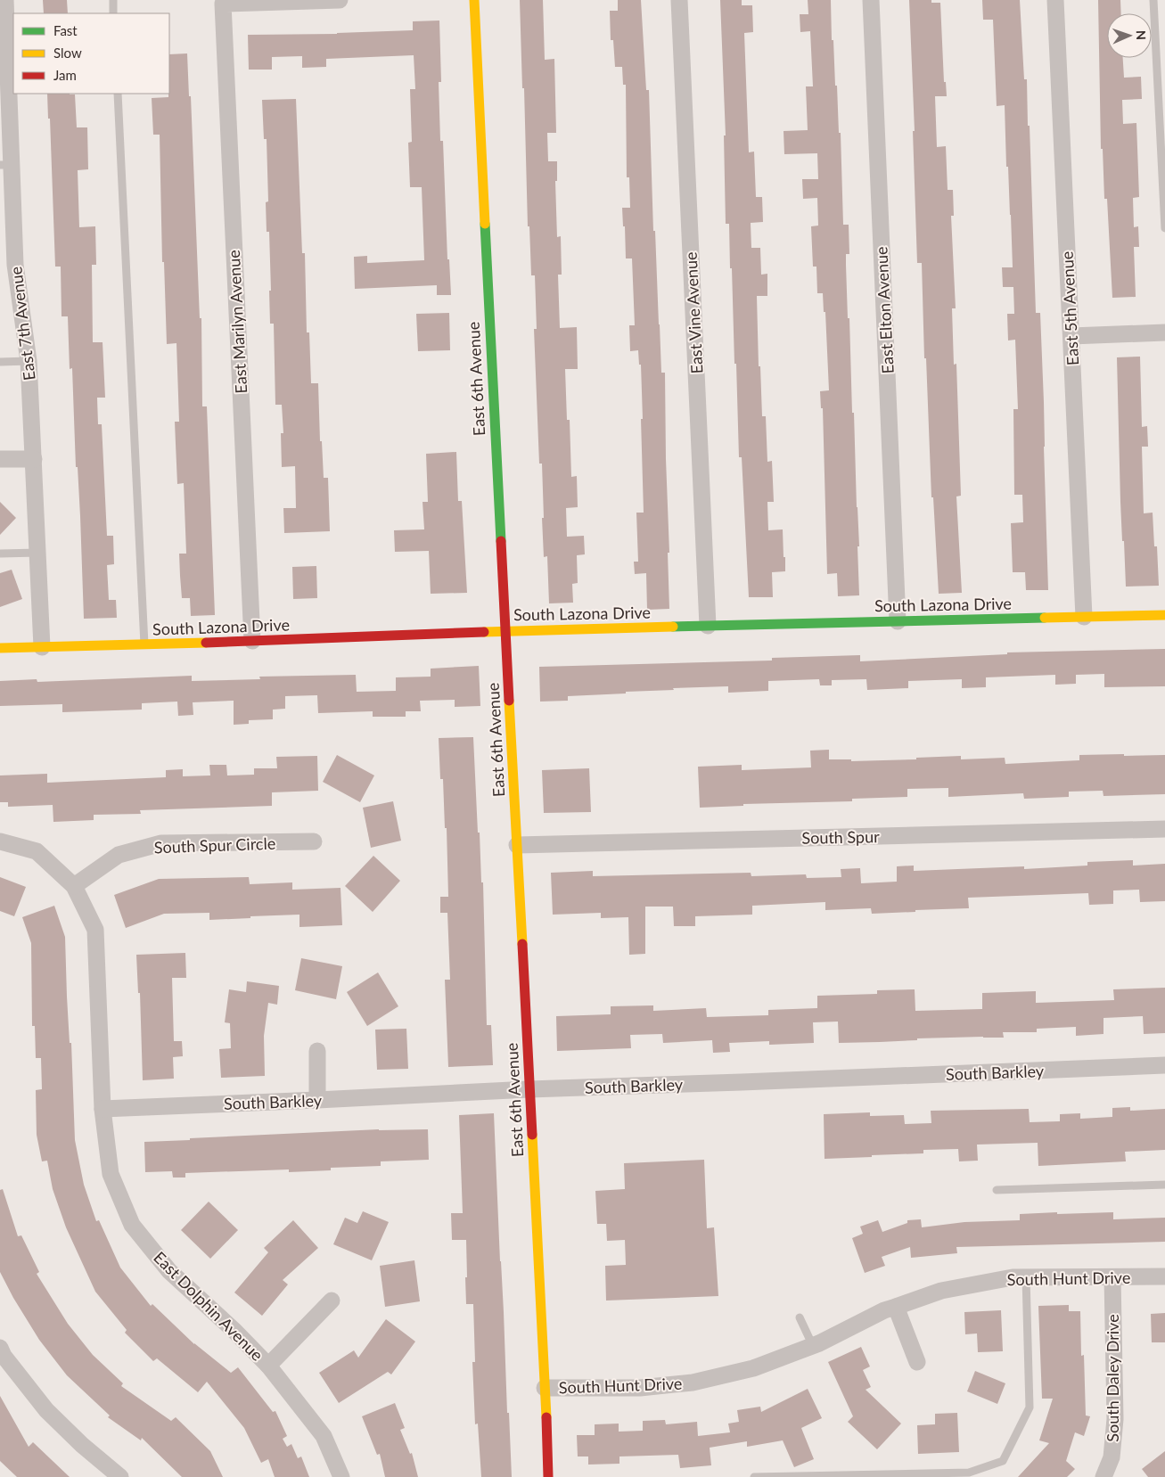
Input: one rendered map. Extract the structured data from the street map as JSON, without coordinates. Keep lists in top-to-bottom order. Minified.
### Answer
{"streets":{"street":["East 5th Avenue","East Elton Avenue","East Vine Avenue","East Marilyn Avenue","East 7th Avenue","East 6th Avenue","South Lazona Drive","South Spur","South Spur Circle","South Barkley","South Hunt Drive","East Dolphin Avenue","South Daley Drive"]},"crossings":[["East 5th Avenue","South Lazona Drive"],["East Elton Avenue","South Lazona Drive"],["East Vine Avenue","South Lazona Drive"],["East Marilyn Avenue","South Lazona Drive"],["East 7th Avenue","South Lazona Drive"],["East 6th Avenue","South Lazona Drive"],["East 6th Avenue","South Spur"],["East 6th Avenue","South Barkley"],["East 6th Avenue","South Hunt Drive"],["South Spur Circle","East Dolphin Avenue"],["South Barkley","East Dolphin Avenue"],["South Hunt Drive","South Daley Drive"]],"legend":["Fast","Slow","Jam"],"north":"right"}
